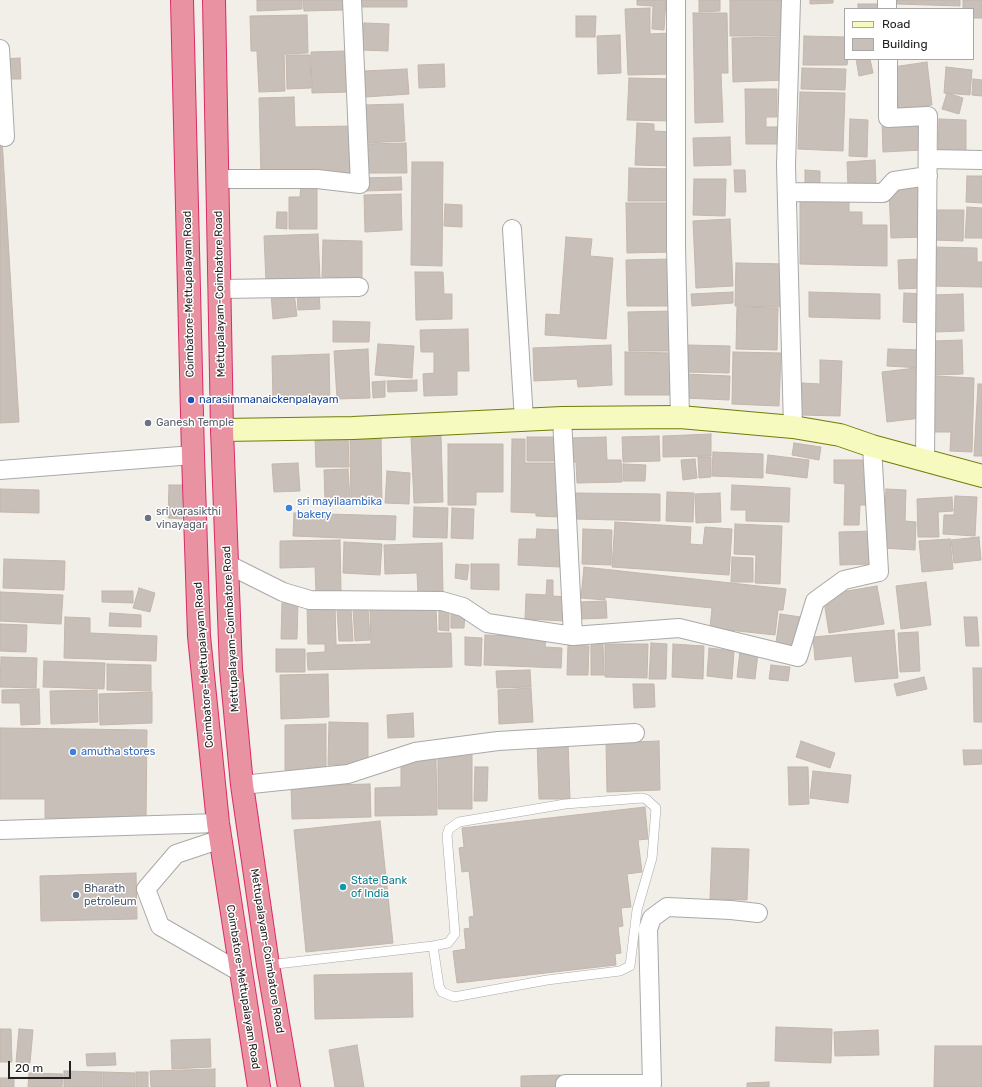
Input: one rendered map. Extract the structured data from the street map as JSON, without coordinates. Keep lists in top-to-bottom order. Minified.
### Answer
{"streets":{"highway":["Coimbatore-Mettupalayam Road","Mettupalayam-Coimbatore Road"]},"places":["narasimmanaickenpalayam","Ganesh Temple","sri mayilaambika bakery","sri varasikthi vinayagar","amutha stores","State Bank of India","Bharath petroleum"],"legend":["Road","Building"],"scale_bar":"20 m"}
